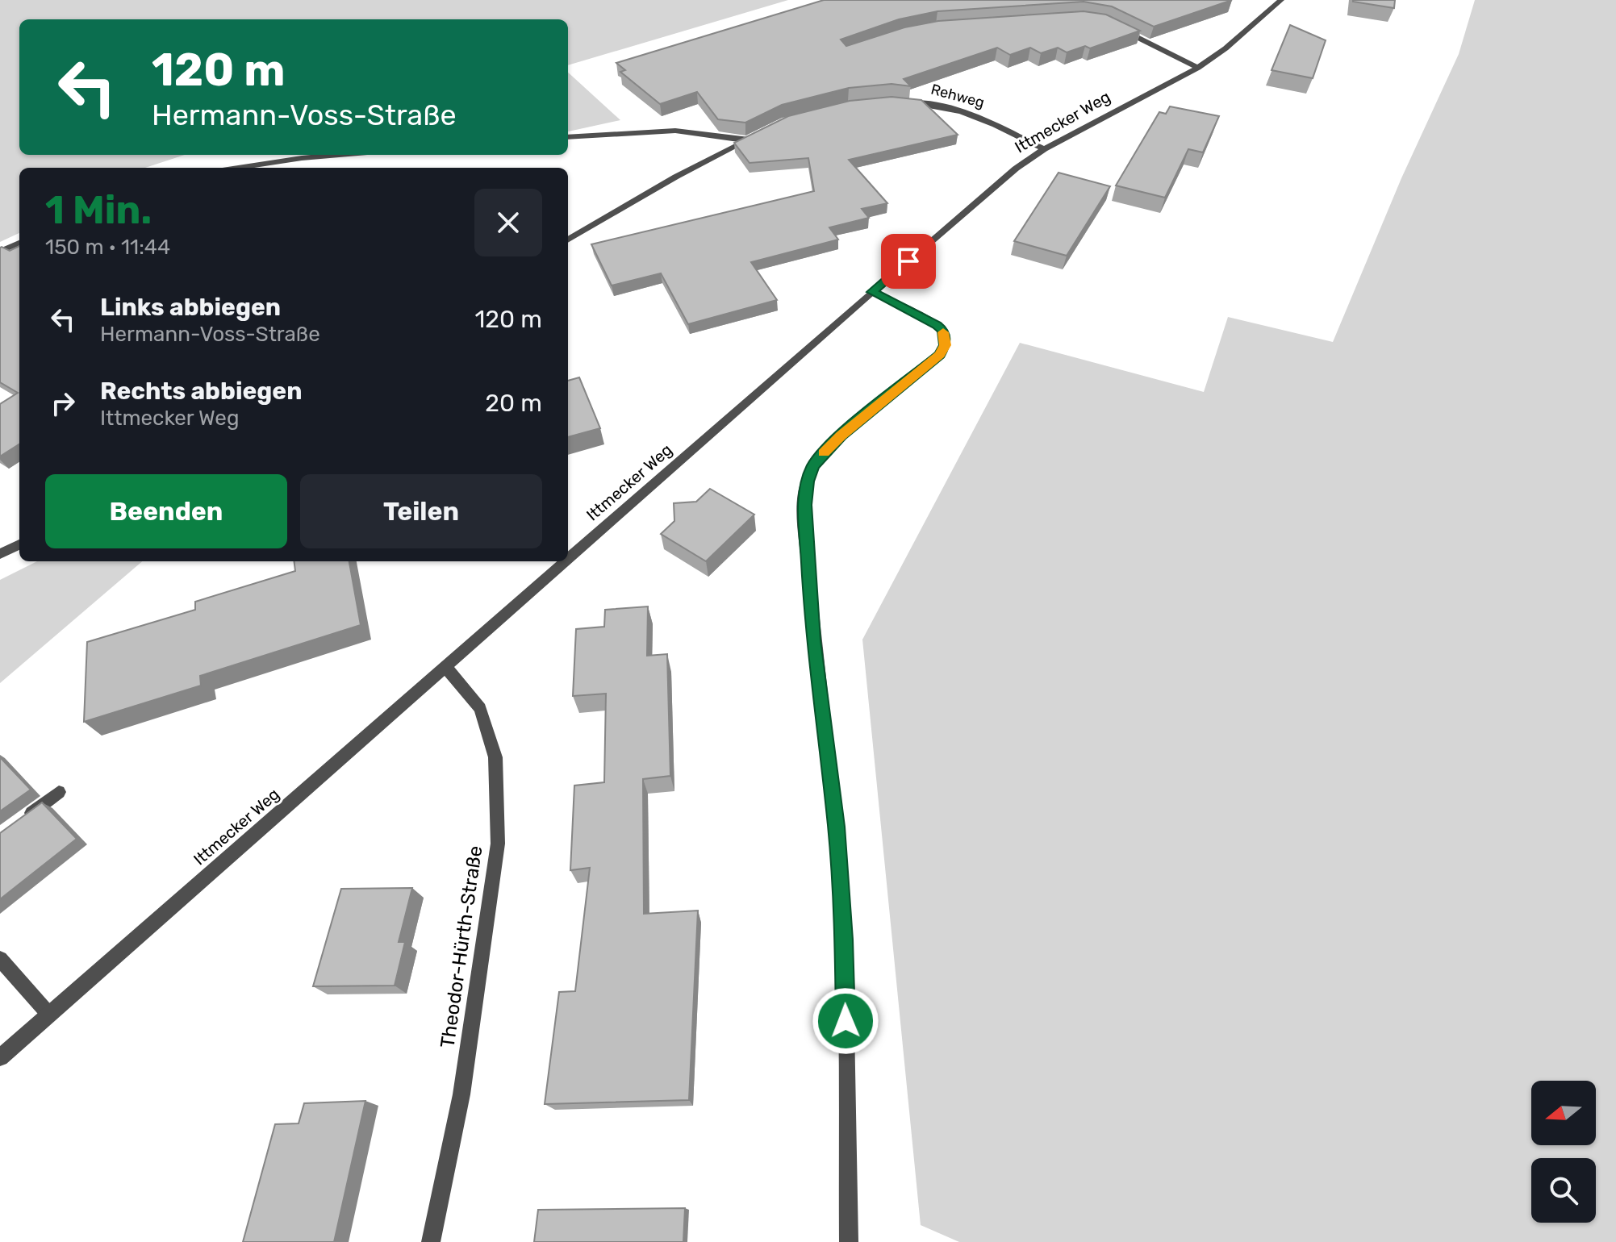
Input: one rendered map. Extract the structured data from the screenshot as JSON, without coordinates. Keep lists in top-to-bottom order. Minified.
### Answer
{"streets":{"street":["Rehweg","Ittmecker Weg","Theodor-Hürth-Straße"]},"crossings":[["Rehweg","Ittmecker Weg"],["Ittmecker Weg","Theodor-Hürth-Straße"]],"north":"left","page":{"turn":["120 m","Hermann-Voss-Straße"],"heading":["1 Min.","150 m · 11:44"],"list":[{"name":"Links abbiegen","note":"Hermann-Voss-Straße","value":"120 m"},{"name":"Rechts abbiegen","note":"Ittmecker Weg","value":"20 m"}],"buttons":["Beenden","Teilen"]}}
